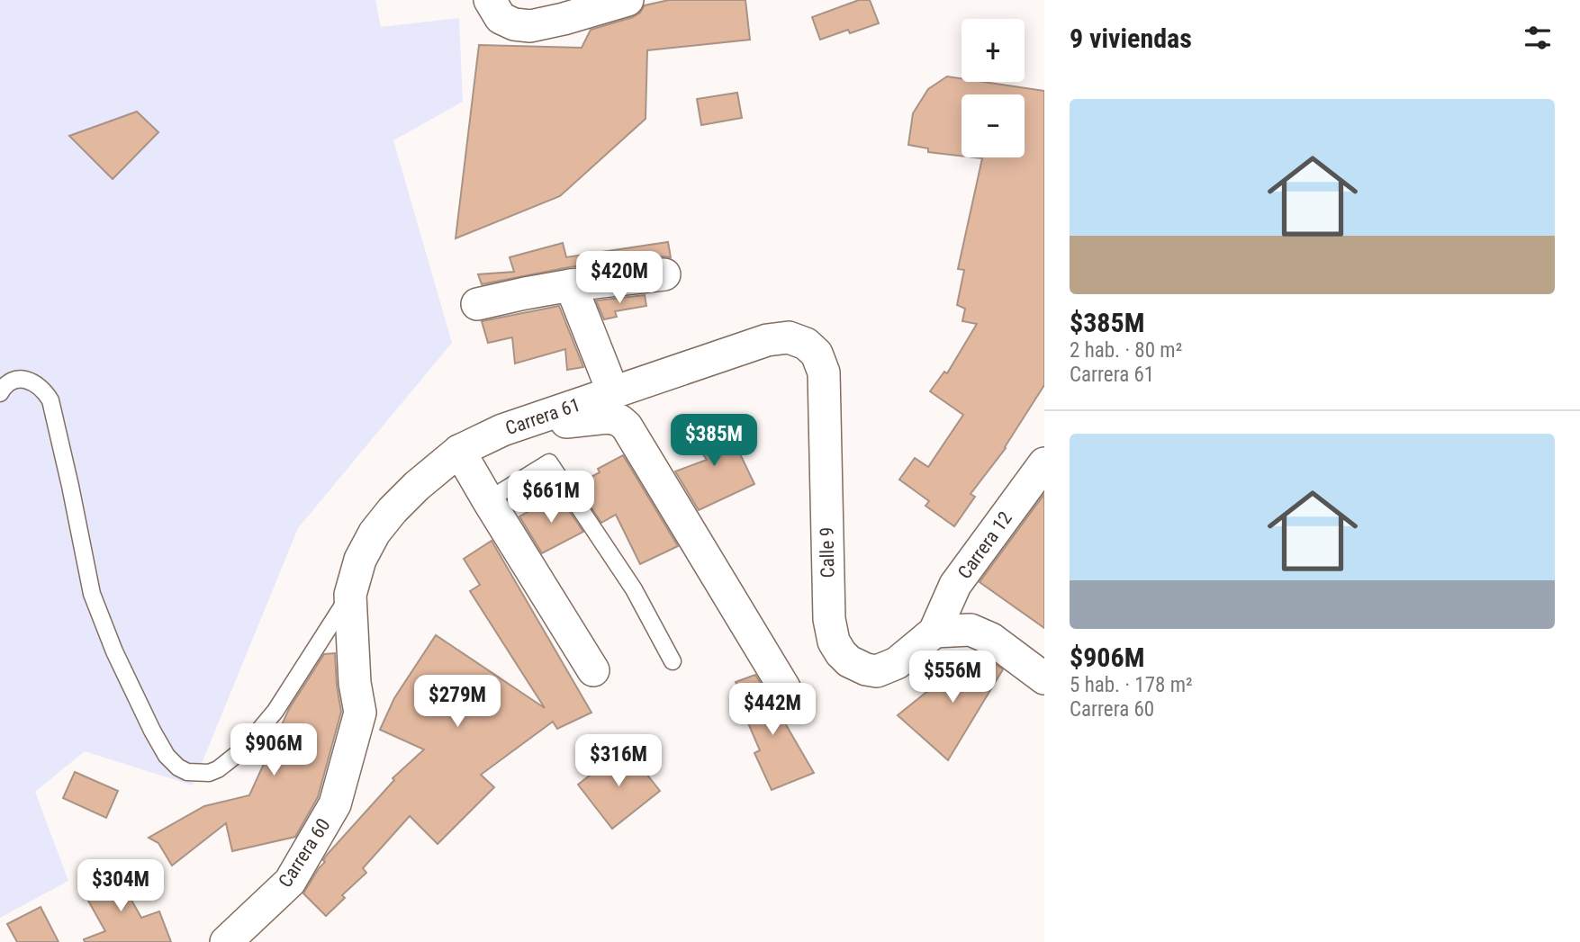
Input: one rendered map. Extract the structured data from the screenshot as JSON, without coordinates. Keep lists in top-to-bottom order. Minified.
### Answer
{"streets":{"street":["Carrera 61","Carrera 12","Calle 9","Carrera 60"]},"crossings":[["Carrera 61","Calle 9"],["Carrera 61","Carrera 60"],["Carrera 12","Calle 9"]],"page":{"heading":"9 viviendas","map_buttons":["+","−"],"list":[{"name":"$385M","note":"2 hab. · 80 m² · Carrera 61"},{"name":"$906M","note":"5 hab. · 178 m² · Carrera 60"}],"price":["$420M","$385M","$661M","$556M","$279M","$442M","$906M","$316M","$304M"]}}
